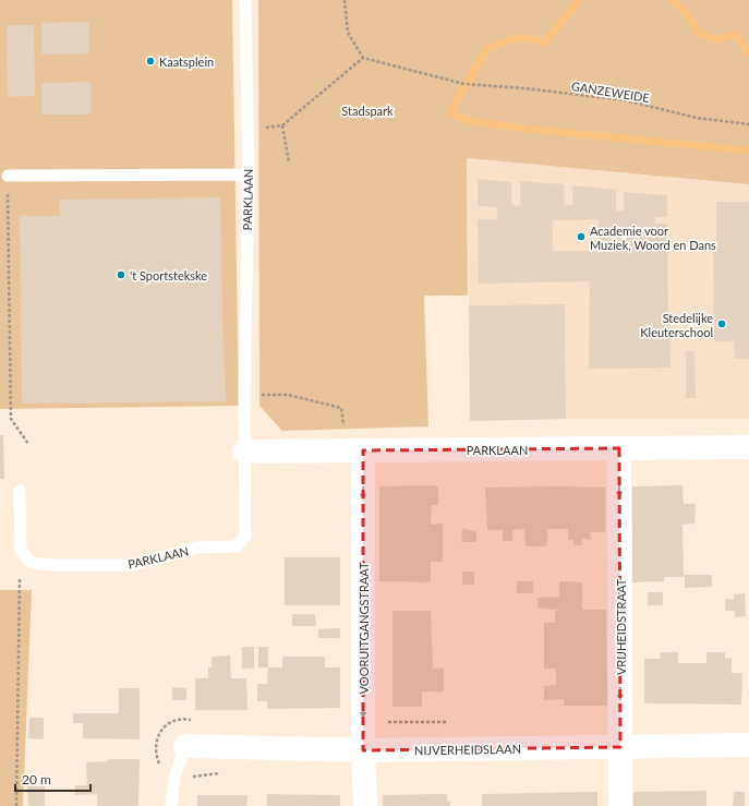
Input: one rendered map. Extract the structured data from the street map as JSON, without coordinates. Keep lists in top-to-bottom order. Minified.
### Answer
{"streets":{"street":["PARKLAAN","VRIJHEIDSTRAAT","VOORUITGANGSTRAAT","NIJVERHEIDSLAAN"],"path":["GANZEWEIDE"]},"crossings":[["PARKLAAN","VRIJHEIDSTRAAT"],["PARKLAAN","VOORUITGANGSTRAAT"],["VRIJHEIDSTRAAT","NIJVERHEIDSLAAN"],["VOORUITGANGSTRAAT","NIJVERHEIDSLAAN"]],"one_way":["VRIJHEIDSTRAAT","VOORUITGANGSTRAAT"],"parks":["Stadspark"],"places":["Kaatsplein","Academie voor Muziek, Woord en Dans","'t Sportstekske","Stedelijke Kleuterschool"],"scale_bar":"20 m"}
